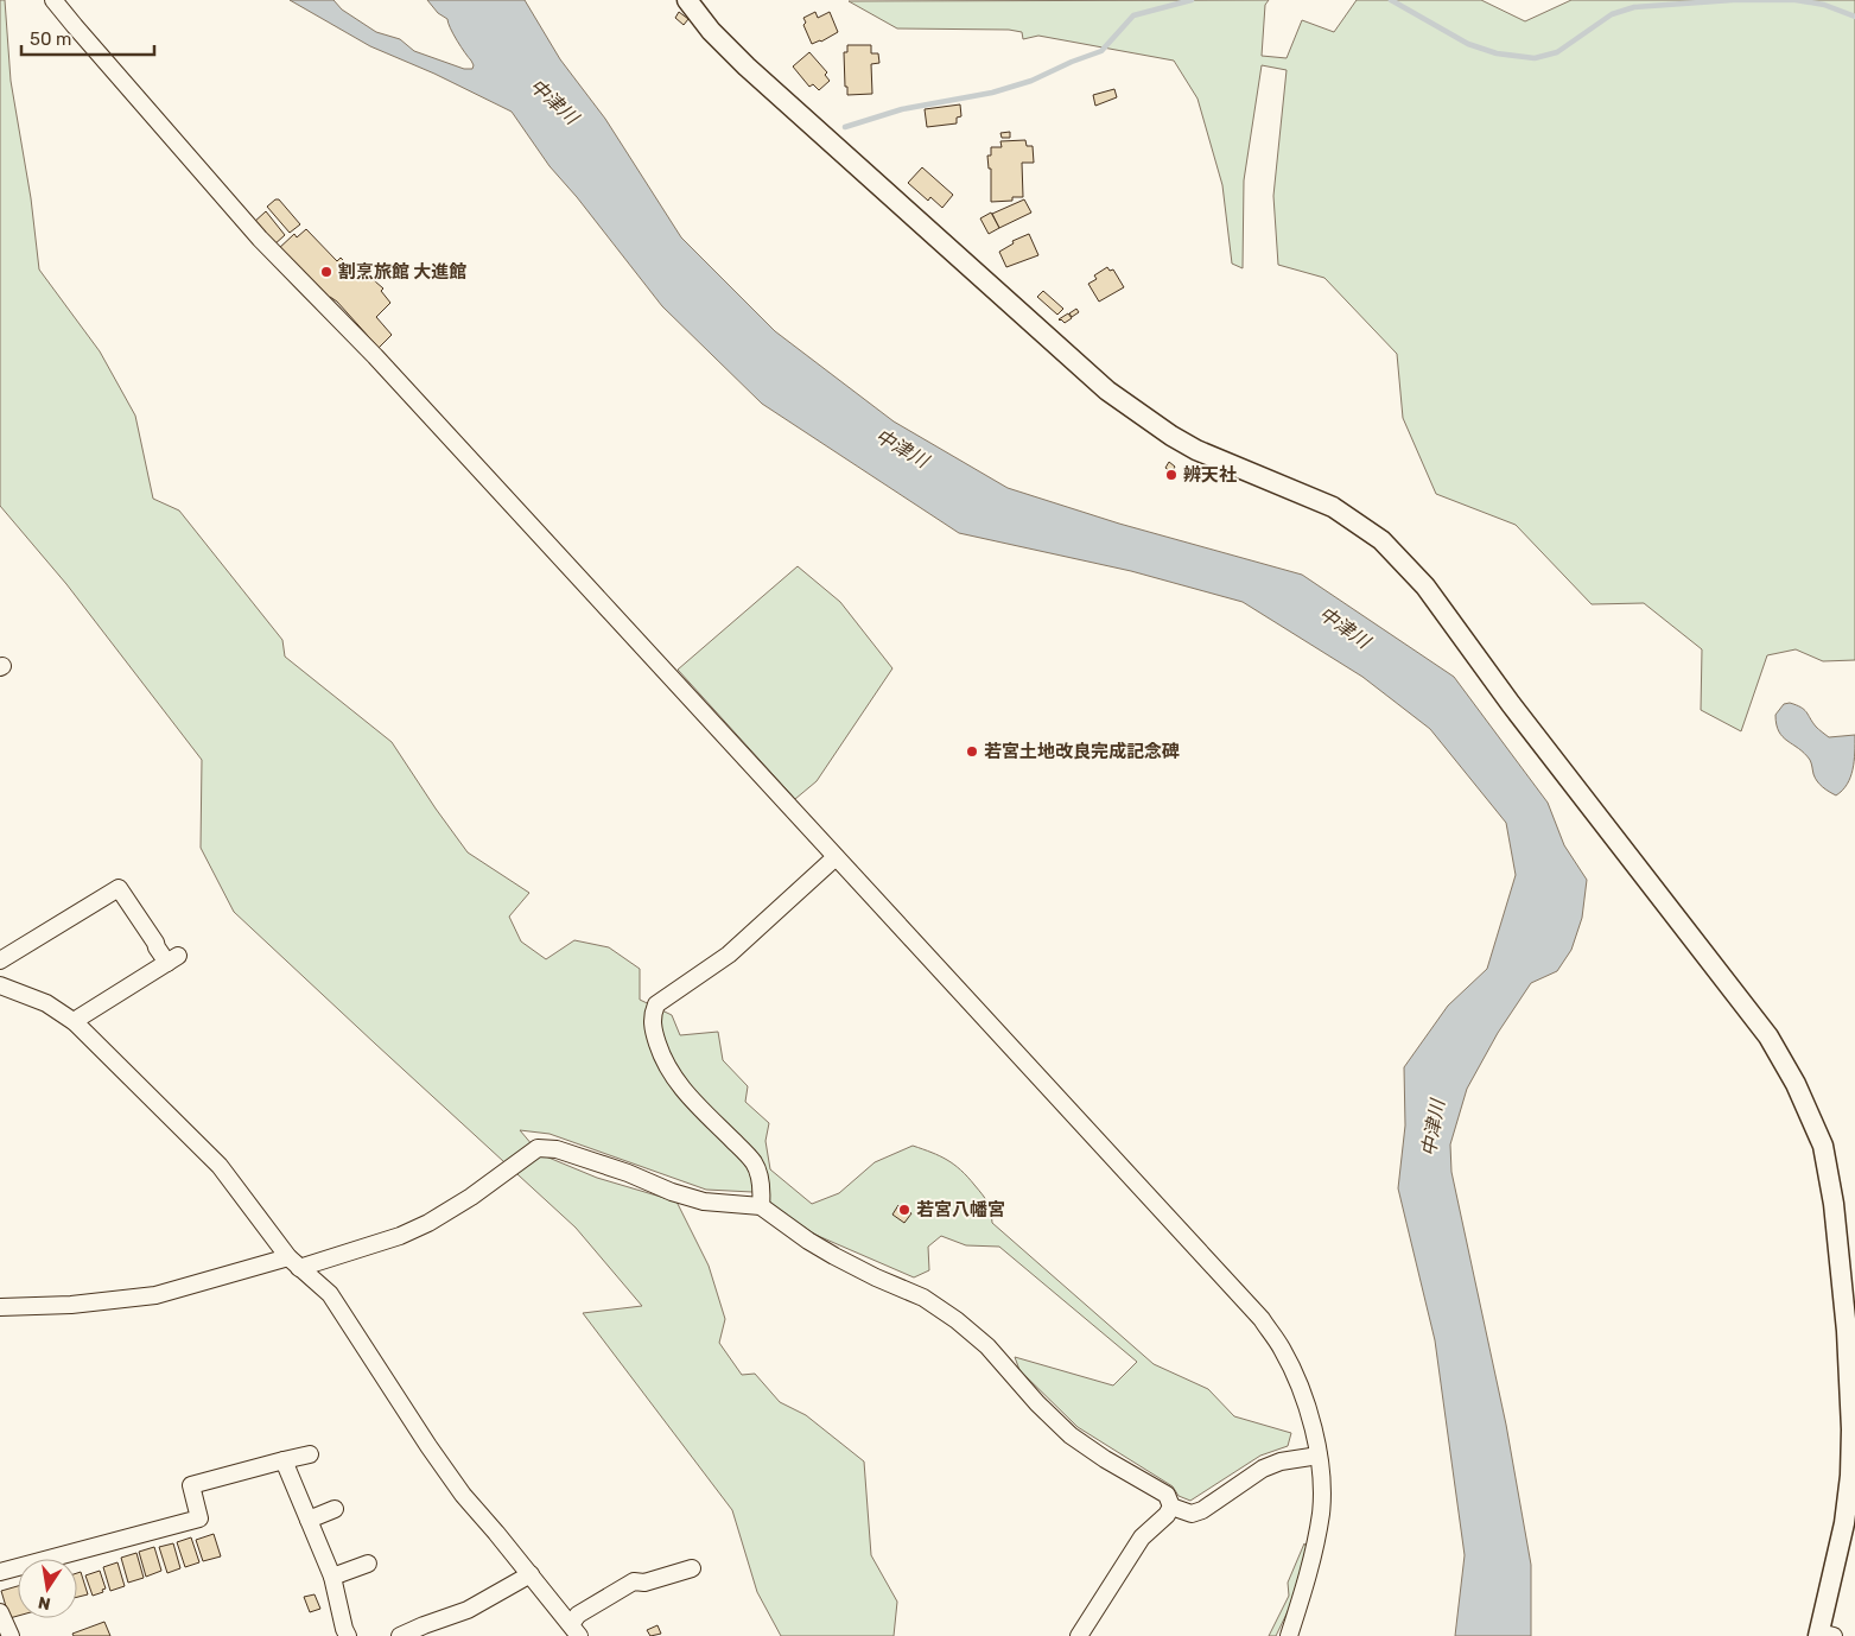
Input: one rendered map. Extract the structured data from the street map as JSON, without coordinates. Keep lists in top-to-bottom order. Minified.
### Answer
{"water":["中津川"],"places":["割烹旅館 大進館","辨天社","若宮土地改良完成記念碑","若宮八幡宮"],"scale_bar":"50 m","north":"bottom"}
